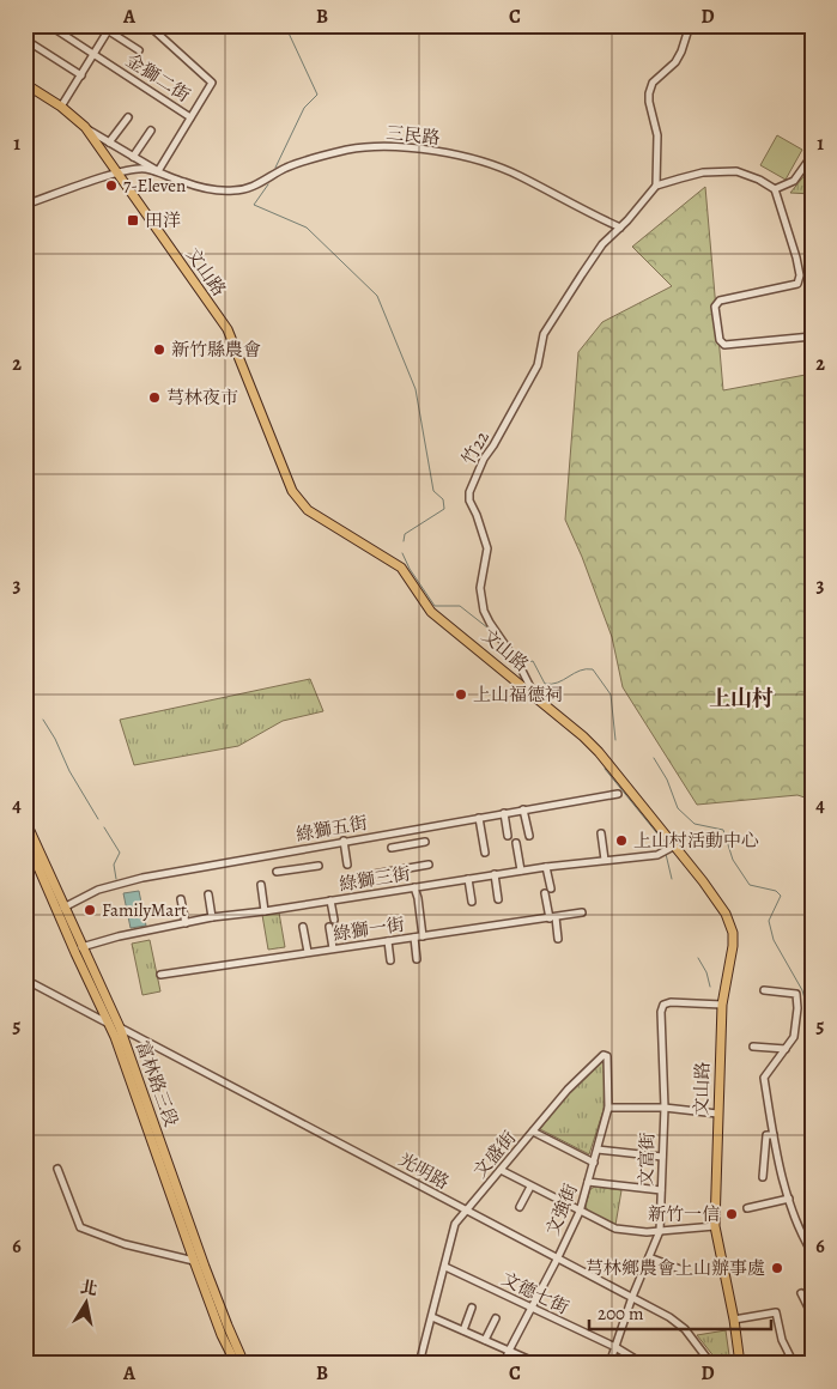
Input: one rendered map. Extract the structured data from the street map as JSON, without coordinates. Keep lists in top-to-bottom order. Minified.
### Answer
{"streets":{"main road":["文山路","富林路三段"],"street":["金獅二街","三民路","竹22","綠獅五街","綠獅三街","綠獅一街","文盛街","文富街","光明路","文強街","文德七街"]},"crossings":[["三民路","文山路"],["三民路","竹22"],["文山路","竹22"],["文山路","綠獅三街"],["文山路","文富街"],["綠獅五街","富林路三段"],["綠獅三街","富林路三段"],["富林路三段","光明路"],["文盛街","光明路"],["文盛街","文強街"],["文盛街","文德七街"],["文富街","光明路"],["文富街","文德七街"],["光明路","文強街"],["文強街","文德七街"]],"districts":["上山村"],"places":{"other":["7-Eleven","新竹縣農會","芎林夜市","上山福德祠","上山村活動中心","FamilyMart","新竹一信","芎林鄉農會上山辦事處"],"transit":["田洋"]},"scale_bar":"200 m","north":"top","grid":{"columns":["A","B","C","D"],"rows":["1","2","3","4","5","6"]}}
